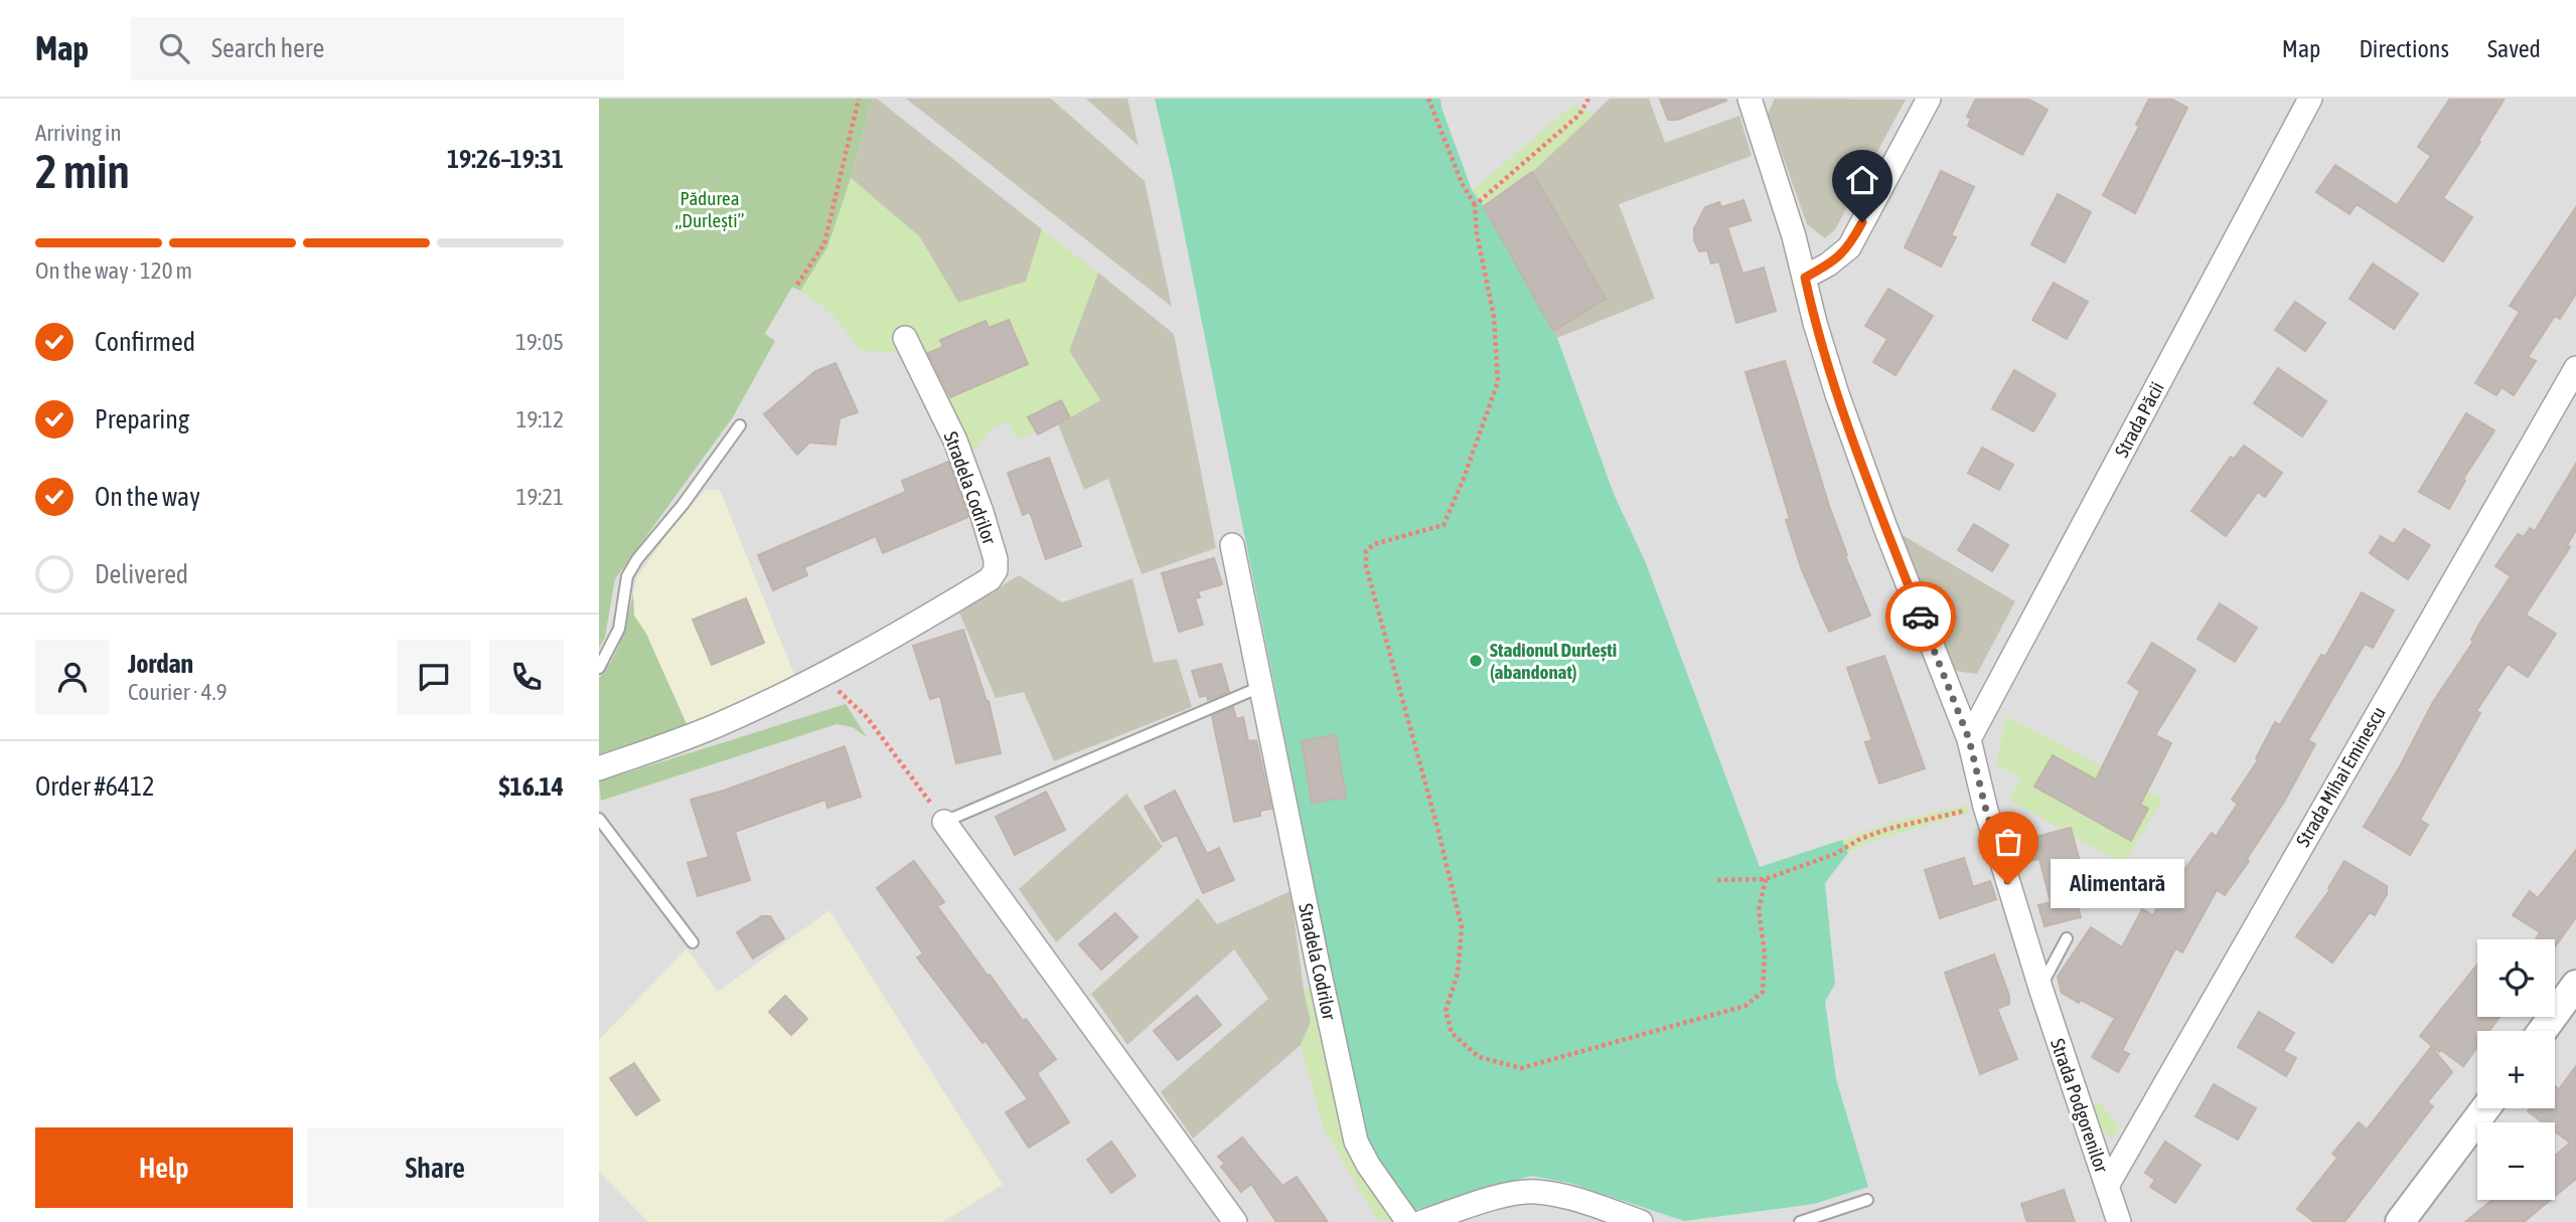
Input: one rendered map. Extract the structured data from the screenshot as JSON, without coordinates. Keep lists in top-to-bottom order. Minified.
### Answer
{"streets":{"street":["Strada Păcii","Stradela Codrilor","Strada Mihai Eminescu","Strada Podgorenilor"]},"crossings":[["Strada Păcii","Strada Podgorenilor"],["Strada Mihai Eminescu","Strada Podgorenilor"]],"parks":["Pădurea „Durlești”"],"places":["Stadionul Durlești (abandonat)","Alimentară"],"page":{"header":"Map","search":"Search here","nav":["Map","Directions","Saved"],"heading":["2 min","Arriving in","19:26–19:31"],"panel":["Jordan","Courier · 4.9","Order #6412","$16.14"],"bar":"On the way · 120 m","list":[["Confirmed","19:05"],["Preparing","19:12"],["On the way","19:21"],"Delivered"],"bubble":"Alimentară","map_buttons":["+","−"],"buttons":["Help","Share"]}}
